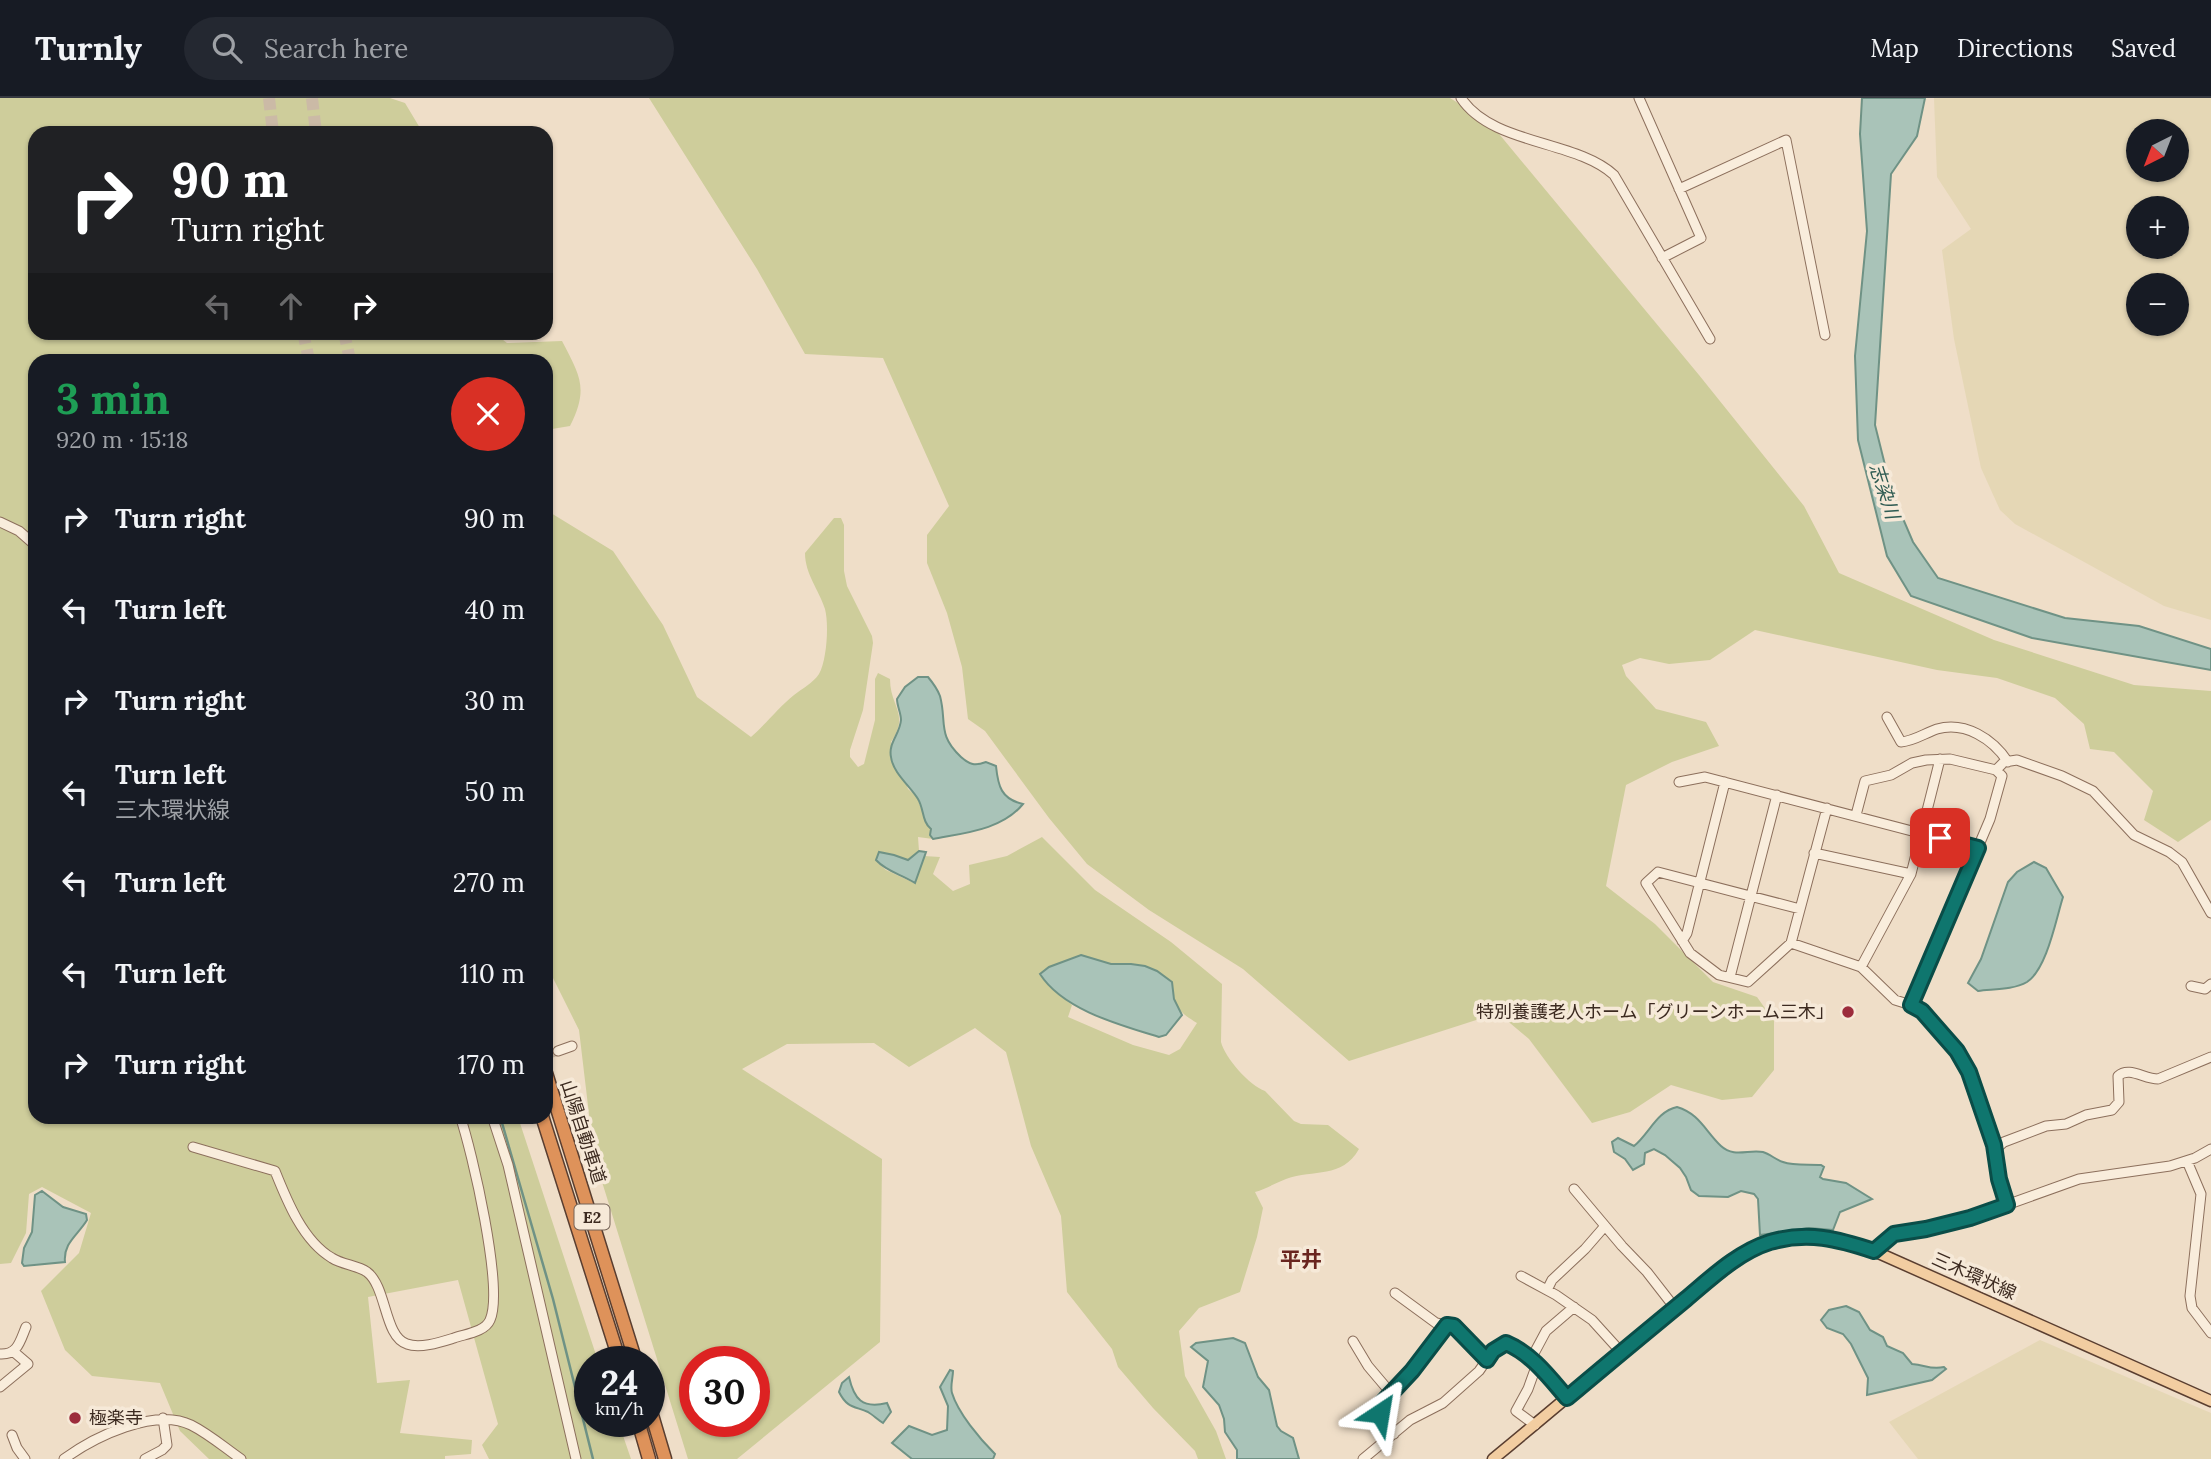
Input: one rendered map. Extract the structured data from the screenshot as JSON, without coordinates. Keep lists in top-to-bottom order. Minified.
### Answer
{"streets":{"highway":["山陽自動車道","E2"],"main road":["三木環状線"]},"districts":["平井"],"water":["志染川"],"places":["特別養護老人ホーム「グリーンホーム三木」","極楽寺"],"north":"bottom left","page":{"header":"Turnly","search":"Search here","nav":["Map","Directions","Saved"],"map_buttons":["+","−"],"turn":["90 m","Turn right"],"heading":["3 min","920 m · 15:18"],"list":[{"name":"Turn right","value":"90 m"},{"name":"Turn left","value":"40 m"},{"name":"Turn right","value":"30 m"},{"name":"Turn left","note":"三木環状線","value":"50 m"},{"name":"Turn left","value":"270 m"},{"name":"Turn left","value":"110 m"},{"name":"Turn right","value":"170 m"}],"speed":"24 km/h","limit":"30"}}
